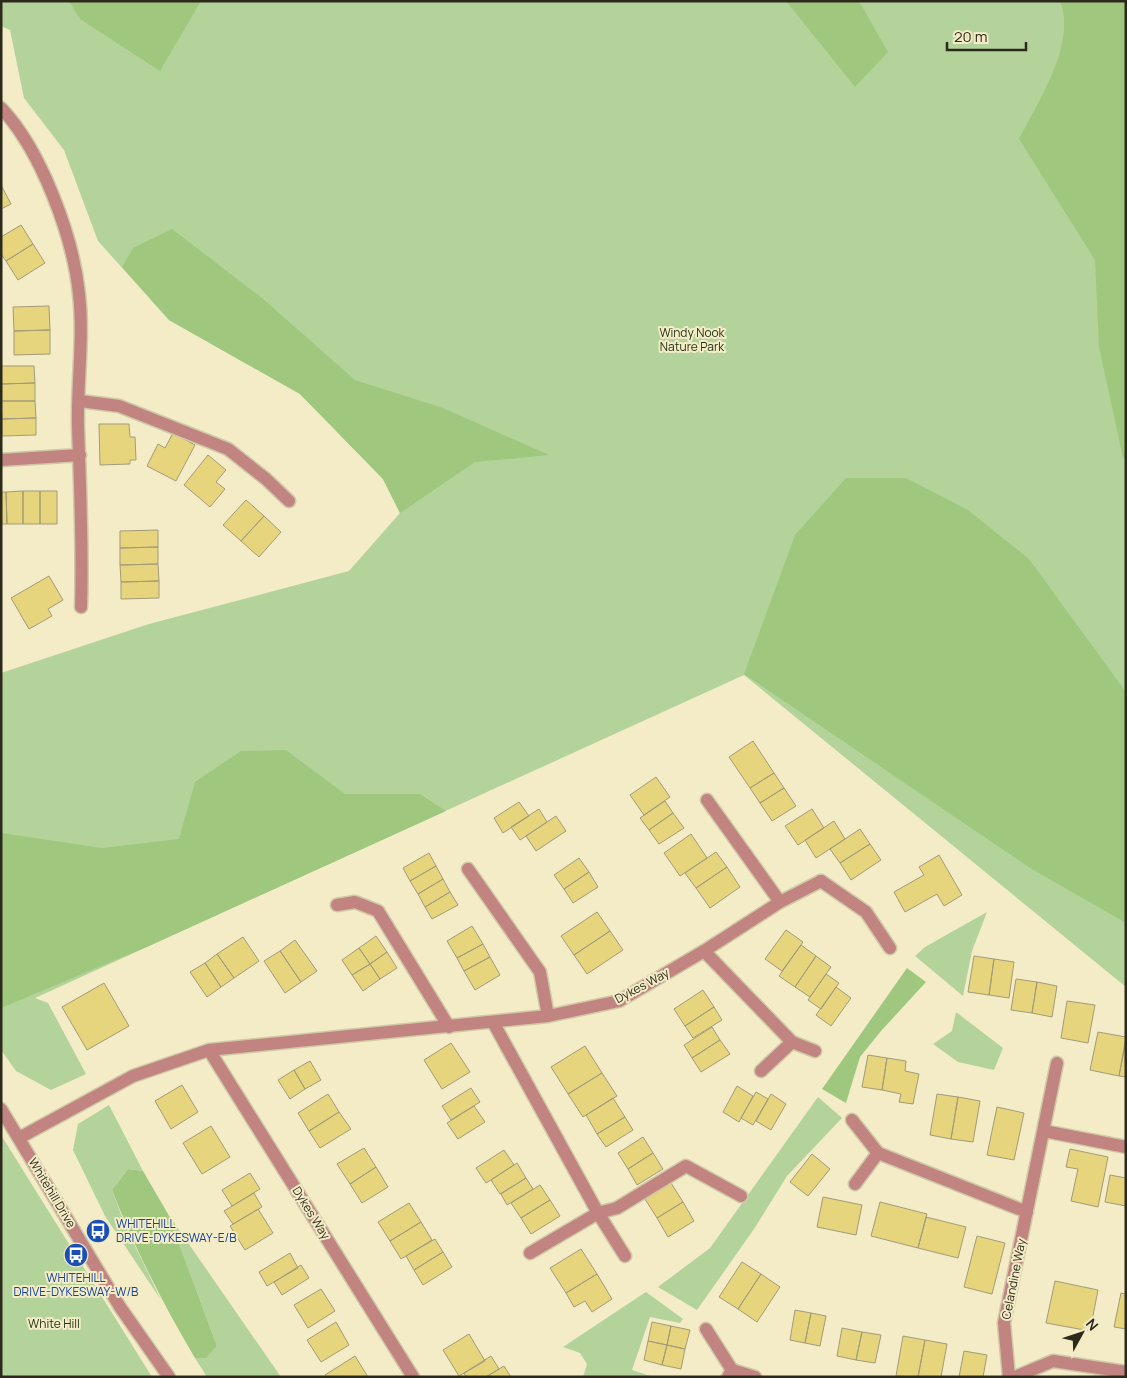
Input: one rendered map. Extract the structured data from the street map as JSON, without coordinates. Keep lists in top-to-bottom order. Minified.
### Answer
{"streets":{"street":["Dykes Way","Whitehill Drive","Celandine Way"]},"crossings":[["Dykes Way","Whitehill Drive"]],"parks":["Windy Nook Nature Park","White Hill"],"places":{"bus stop":["WHITEHILL DRIVE-DYKESWAY-E/B","WHITEHILL DRIVE-DYKESWAY-W/B"]},"scale_bar":"20 m","north":"top right"}
